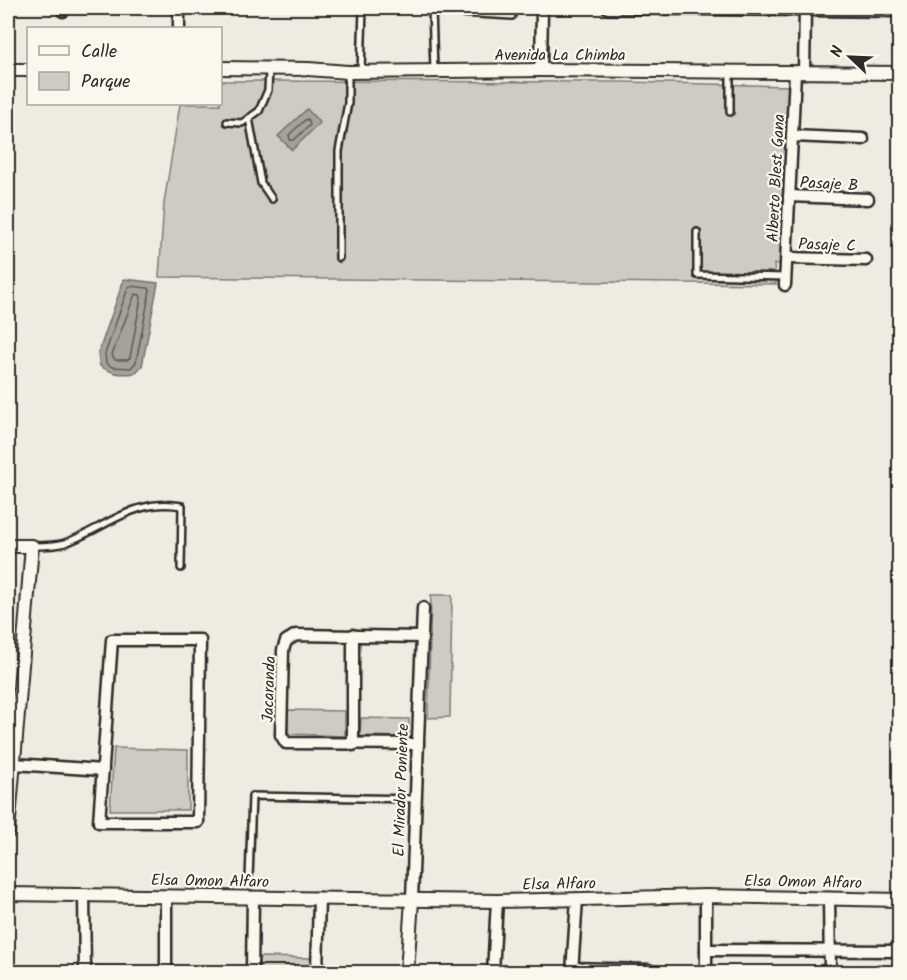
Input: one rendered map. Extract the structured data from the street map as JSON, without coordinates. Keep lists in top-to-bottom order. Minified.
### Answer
{"streets":{"street":["Avenida La Chimba","Alberto Blest Gana","Pasaje B","Pasaje C","Jacaranda","El Mirador Poniente","Elsa Omon Alfaro","Elsa Alfaro"]},"crossings":[["Avenida La Chimba","Alberto Blest Gana"],["Alberto Blest Gana","Pasaje B"],["Alberto Blest Gana","Pasaje C"],["Jacaranda","El Mirador Poniente"],["El Mirador Poniente","Elsa Omon Alfaro"],["El Mirador Poniente","Elsa Alfaro"],["Elsa Omon Alfaro","Elsa Alfaro"]],"legend":["Calle","Parque"],"north":"top left"}
